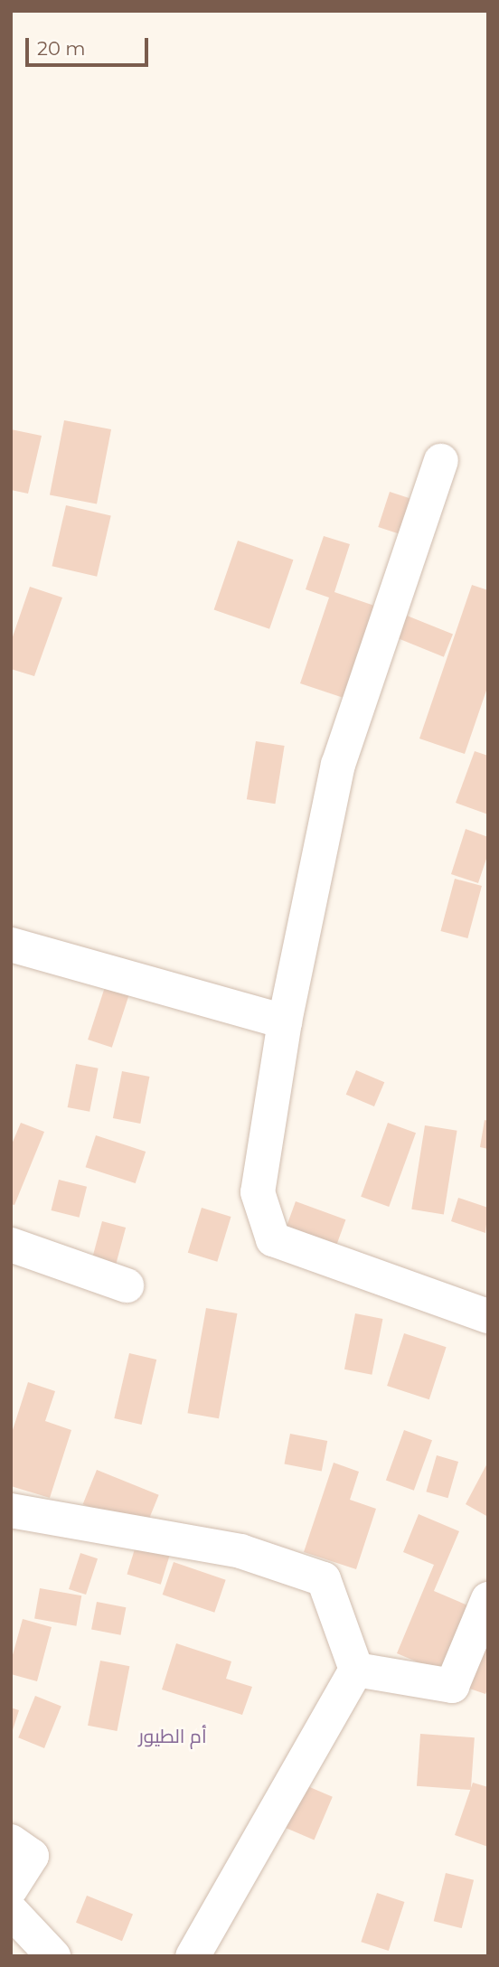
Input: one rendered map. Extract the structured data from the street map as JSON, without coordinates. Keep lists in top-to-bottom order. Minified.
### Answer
{"districts":["أم الطيور"],"scale_bar":"20 m"}
